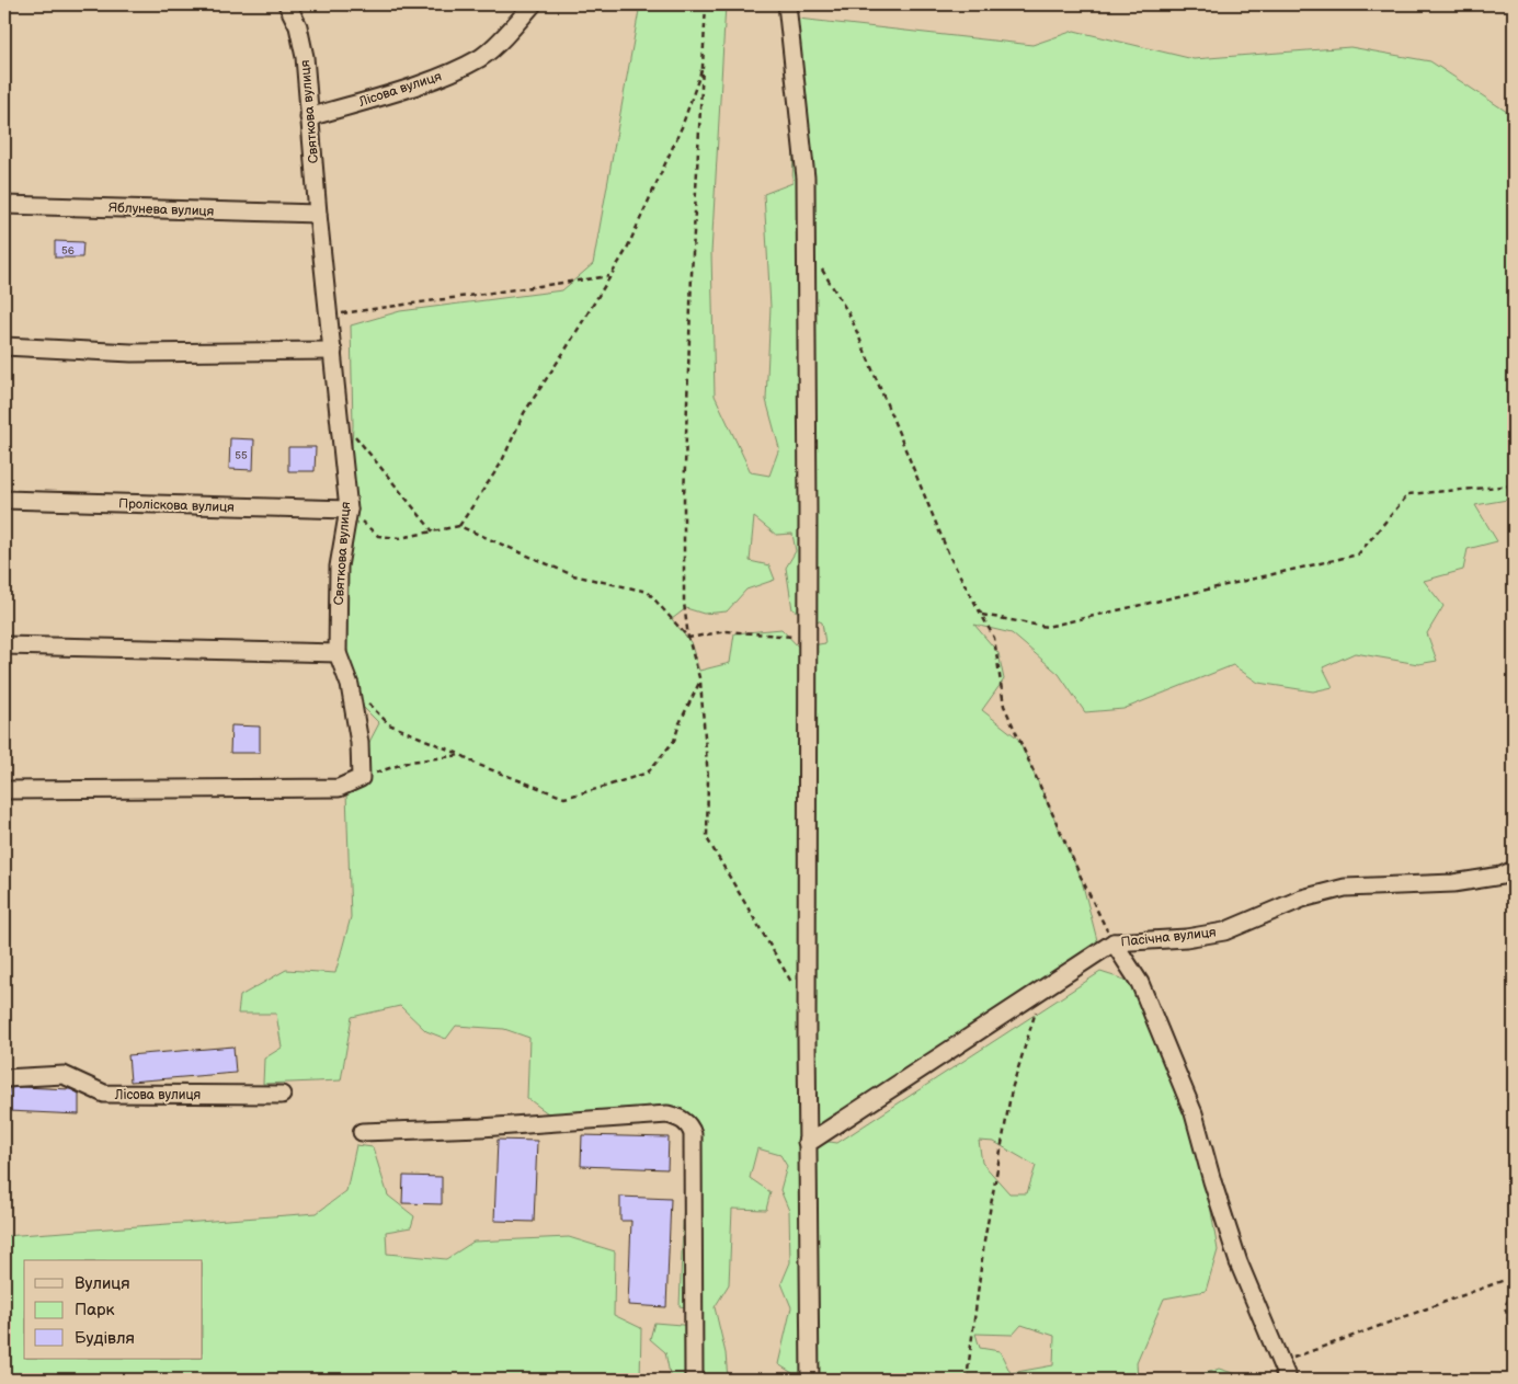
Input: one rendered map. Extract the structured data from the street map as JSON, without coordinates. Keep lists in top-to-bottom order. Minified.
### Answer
{"streets":{"street":["Лісова вулиця","Святкова вулиця","Яблунева вулиця","Проліскова вулиця","Пасічна вулиця"]},"crossings":[["Лісова вулиця","Святкова вулиця"],["Святкова вулиця","Яблунева вулиця"],["Святкова вулиця","Проліскова вулиця"]],"house_numbers":["56","55"],"legend":["Вулиця","Парк","Будівля"]}
